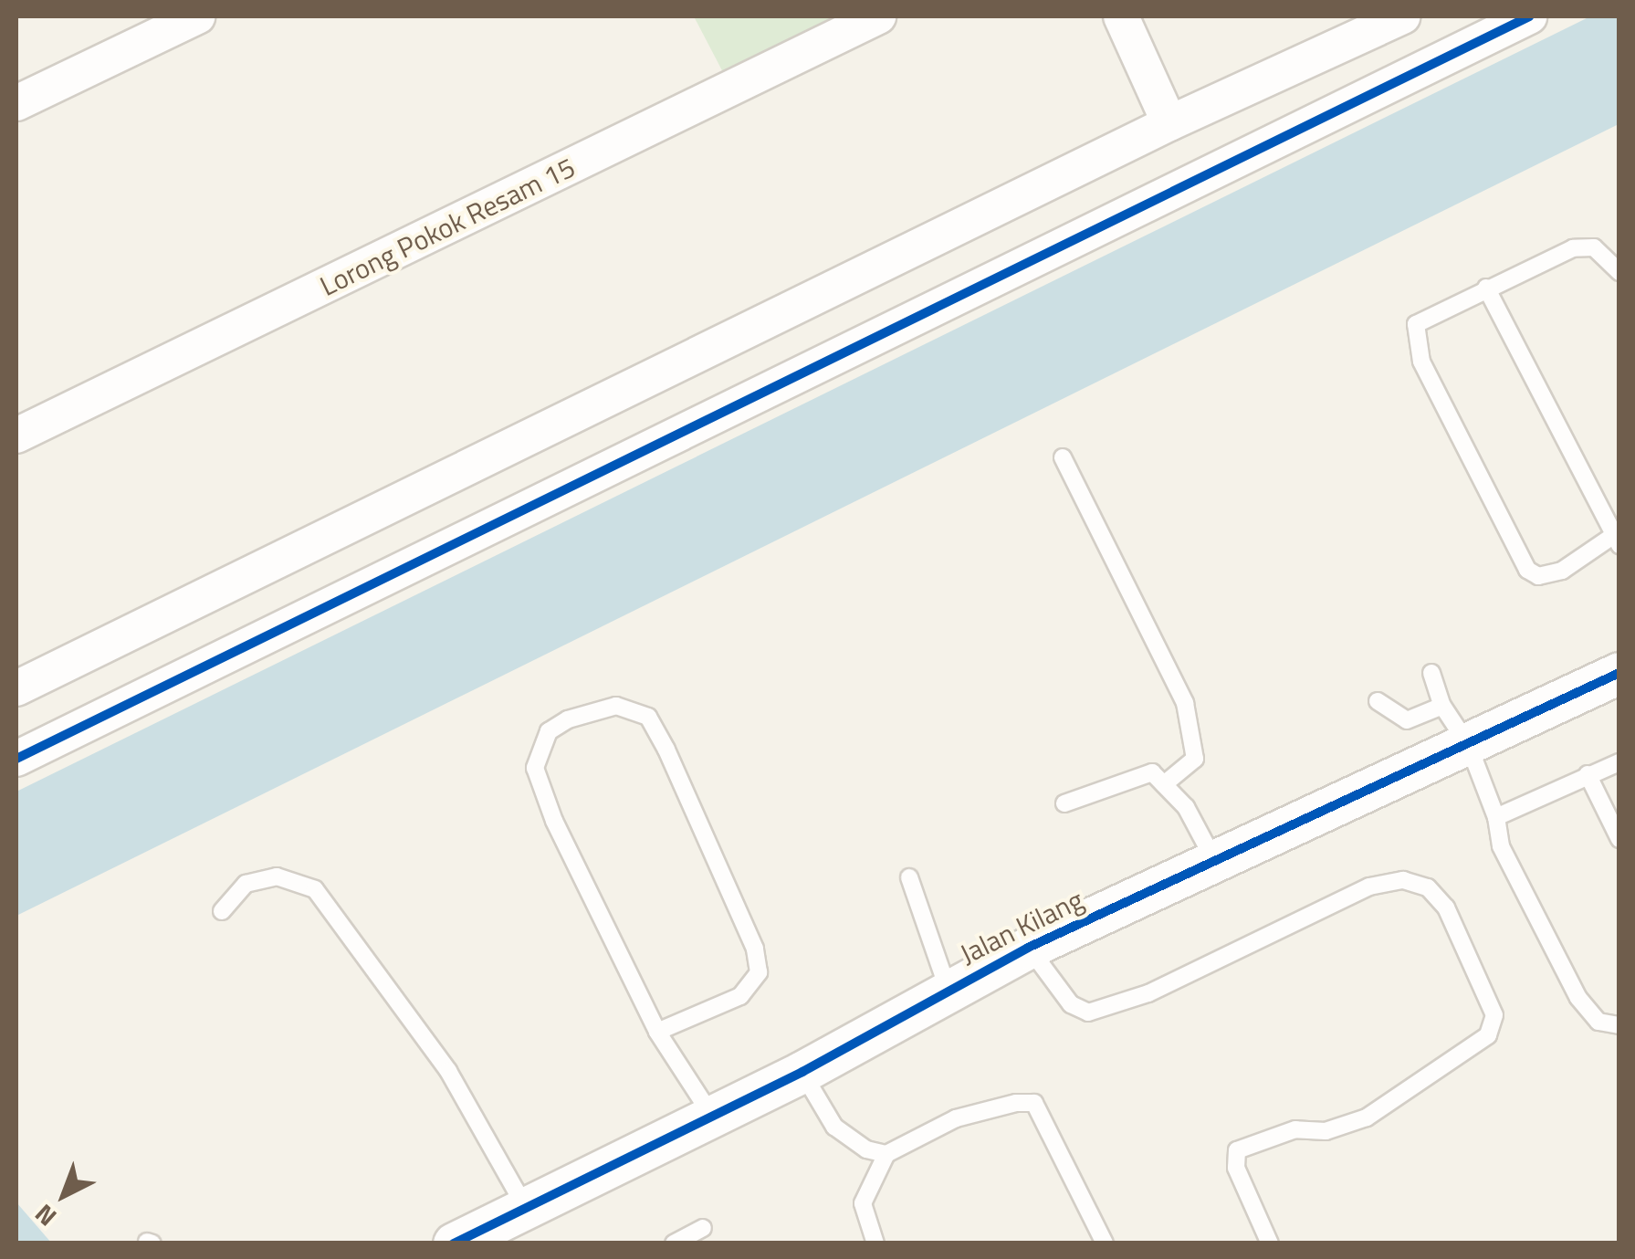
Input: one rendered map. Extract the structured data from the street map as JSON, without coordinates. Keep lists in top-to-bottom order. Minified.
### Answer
{"streets":{"street":["Lorong Pokok Resam 15","Jalan Kilang"]},"north":"bottom left"}
